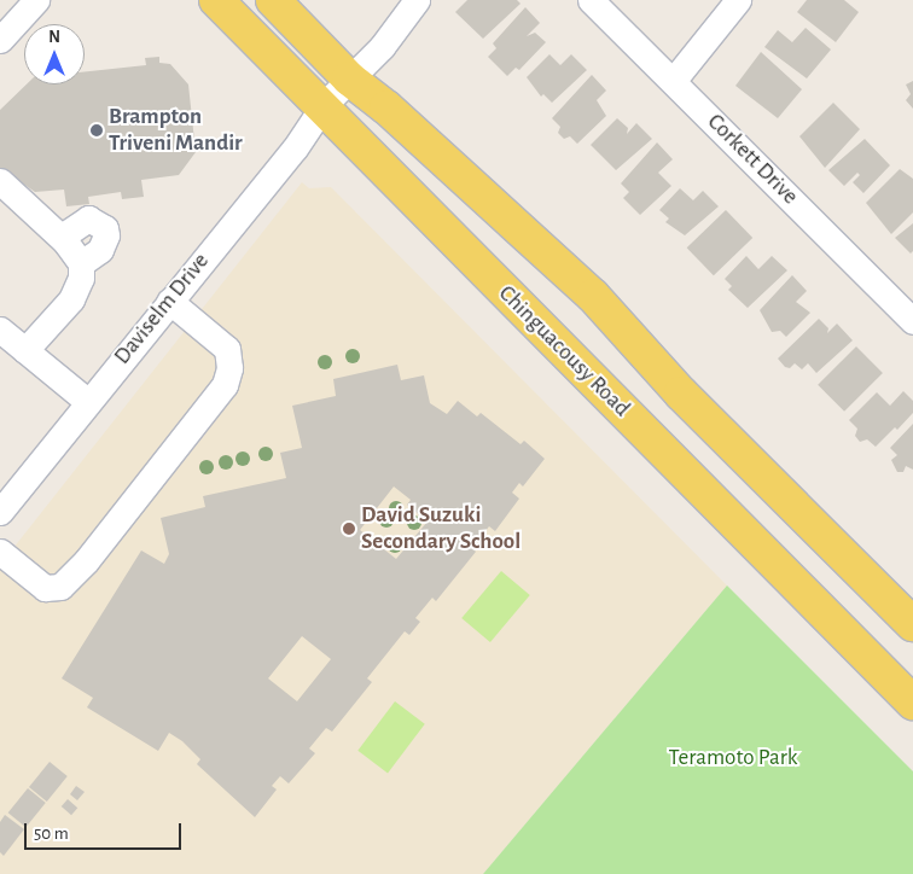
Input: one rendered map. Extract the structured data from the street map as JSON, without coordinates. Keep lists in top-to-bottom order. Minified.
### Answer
{"streets":{"main road":["Chinguacousy Road"],"street":["Corkett Drive","Daviselm Drive"]},"crossings":[["Daviselm Drive","Chinguacousy Road"]],"parks":["Teramoto Park"],"places":["Brampton Triveni Mandir","David Suzuki Secondary School"],"scale_bar":"50 m","north":"top"}
